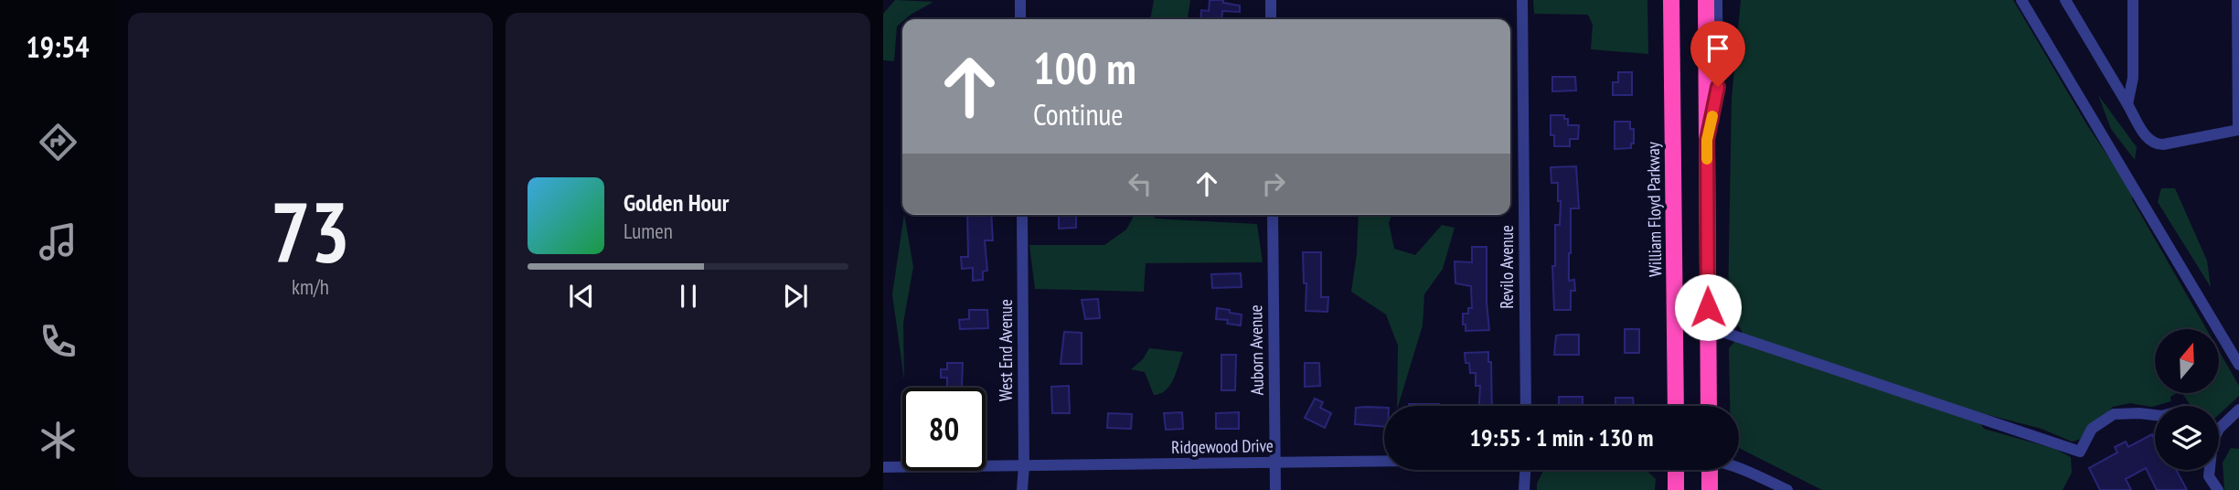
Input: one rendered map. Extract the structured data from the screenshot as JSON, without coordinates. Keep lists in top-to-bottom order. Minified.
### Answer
{"streets":{"highway":["William Floyd Parkway"],"street":["Revilo Avenue","West End Avenue","Auborn Avenue","Ridgewood Drive"]},"crossings":[["West End Avenue","Ridgewood Drive"],["Auborn Avenue","Ridgewood Drive"]],"north":"top","page":{"tabs":"19:54","tile":["73","km/h"],"turn":["100 m","Continue"],"song":["Golden Hour","Lumen"],"limit":"80","trip":"19:55 · 1 min · 130 m"}}
